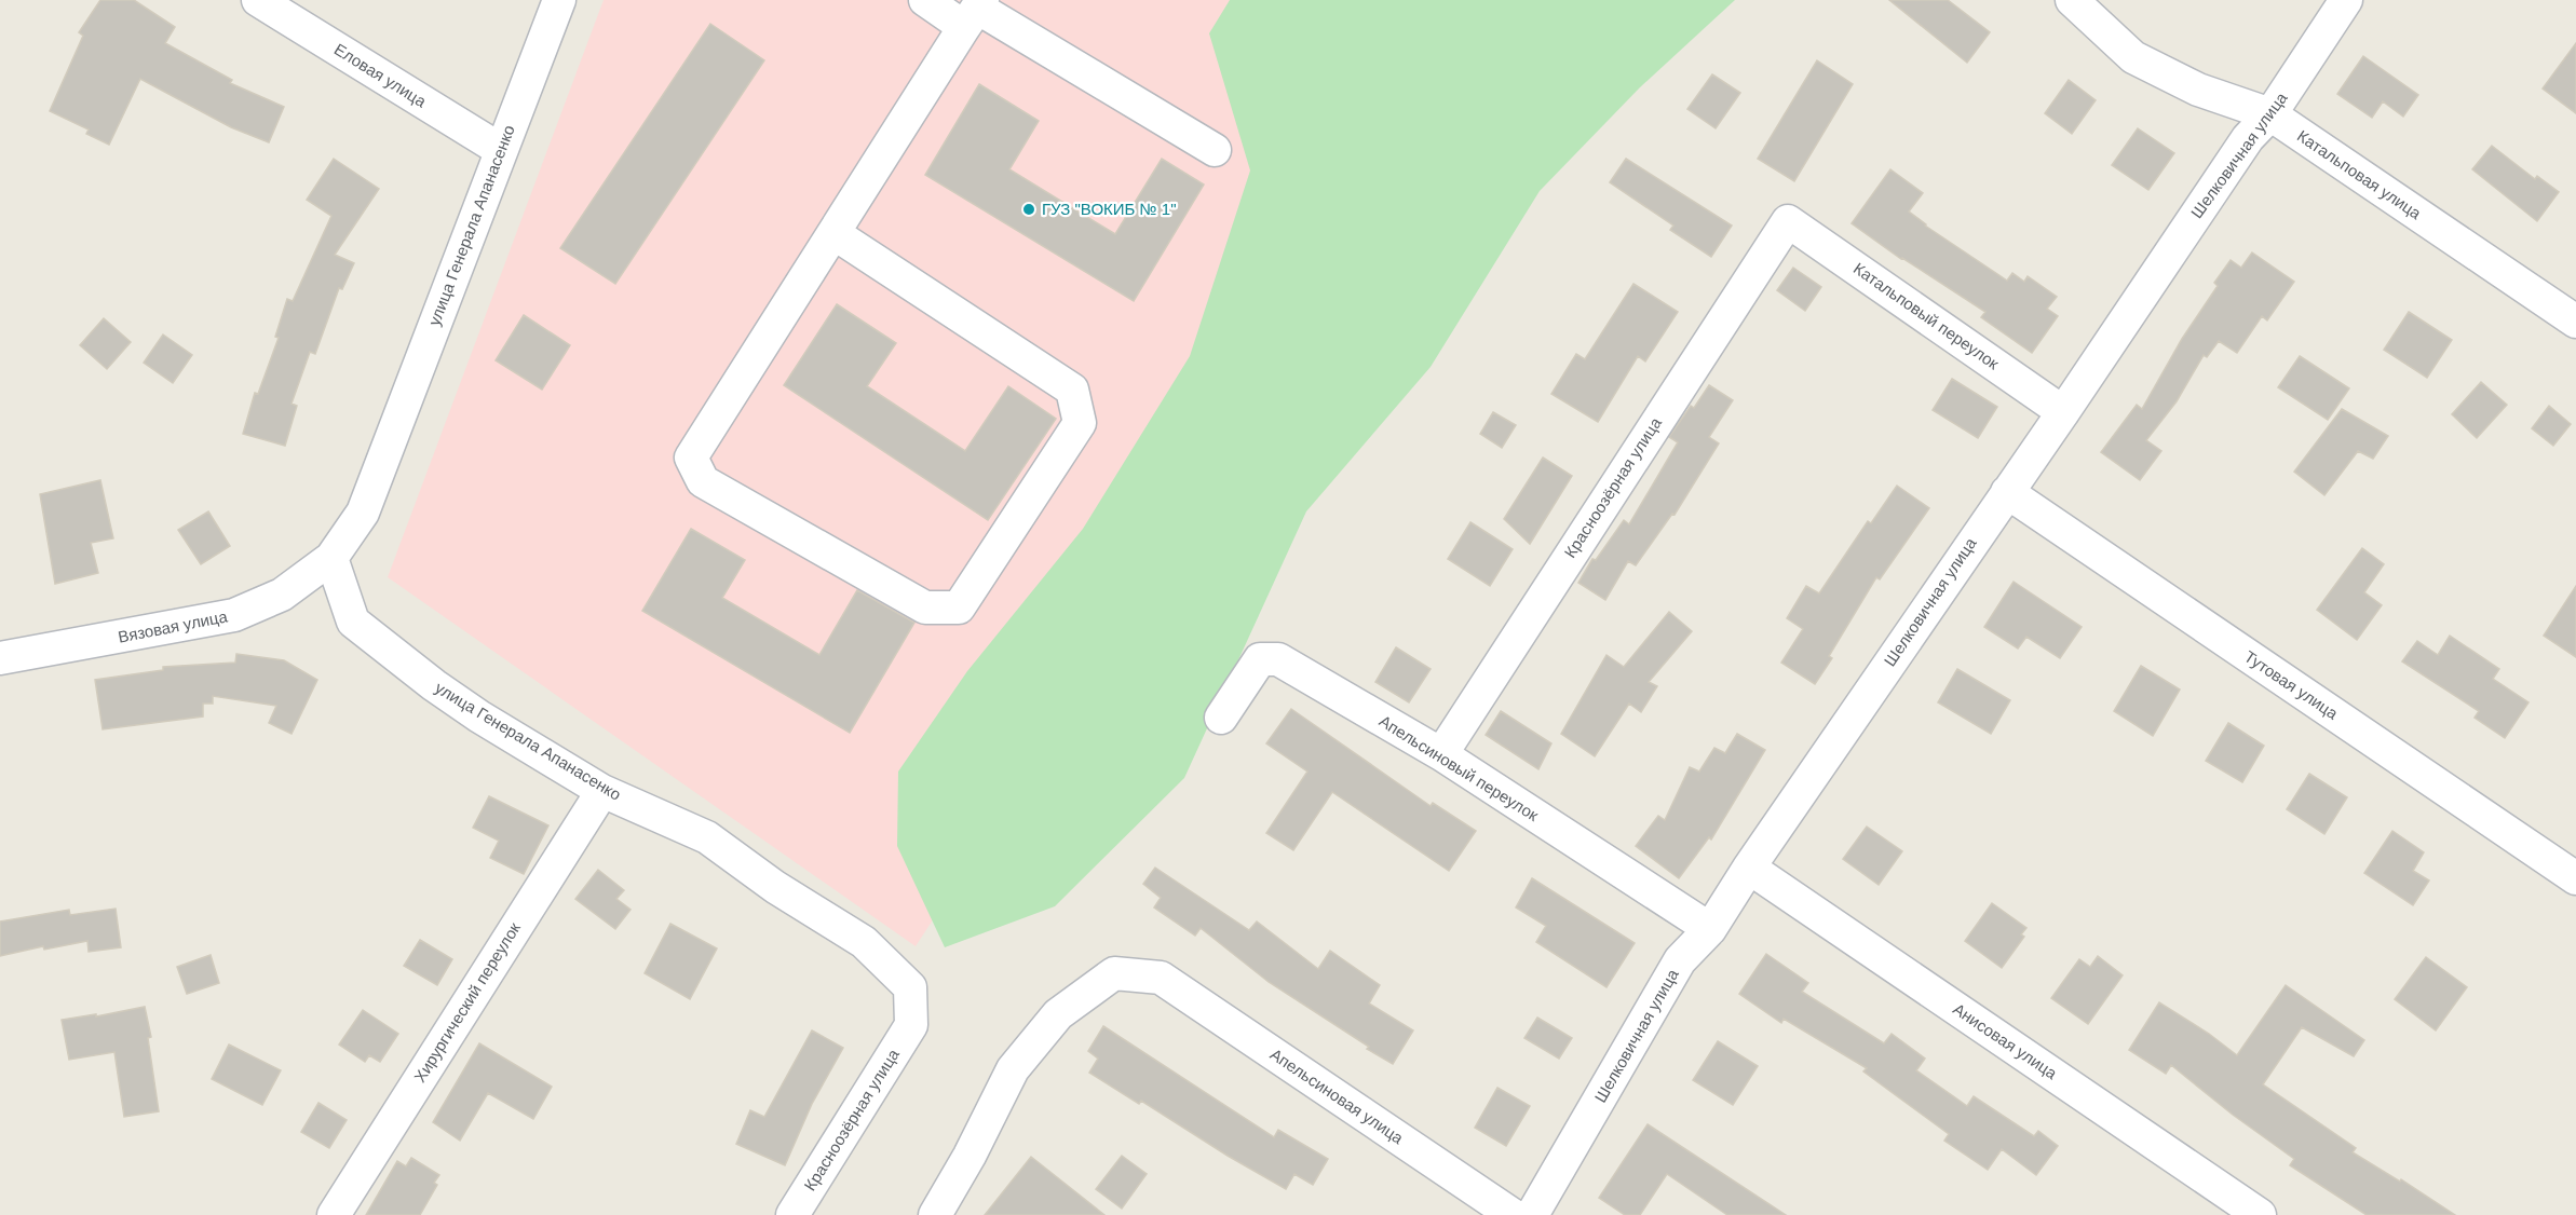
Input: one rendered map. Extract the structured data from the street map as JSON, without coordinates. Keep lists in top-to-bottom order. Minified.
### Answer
{"streets":{"street":["Еловая улица","Шелковичная улица","Катальповая улица","улица Генерала Апанасенко","Катальповый переулок","Красноозёрная улица","Вязовая улица","Тутовая улица","Апельсиновый переулок","Хирургический переулок","Анисовая улица","Апельсиновая улица"]},"crossings":[["Еловая улица","улица Генерала Апанасенко"],["Шелковичная улица","Катальповая улица"],["Шелковичная улица","Катальповый переулок"],["Шелковичная улица","Тутовая улица"],["Шелковичная улица","Апельсиновый переулок"],["Шелковичная улица","Анисовая улица"],["улица Генерала Апанасенко","Красноозёрная улица"],["улица Генерала Апанасенко","Вязовая улица"],["улица Генерала Апанасенко","Хирургический переулок"],["Катальповый переулок","Красноозёрная улица"],["Красноозёрная улица","Апельсиновый переулок"]],"places":["ГУЗ \"ВОКИБ № 1\""]}
